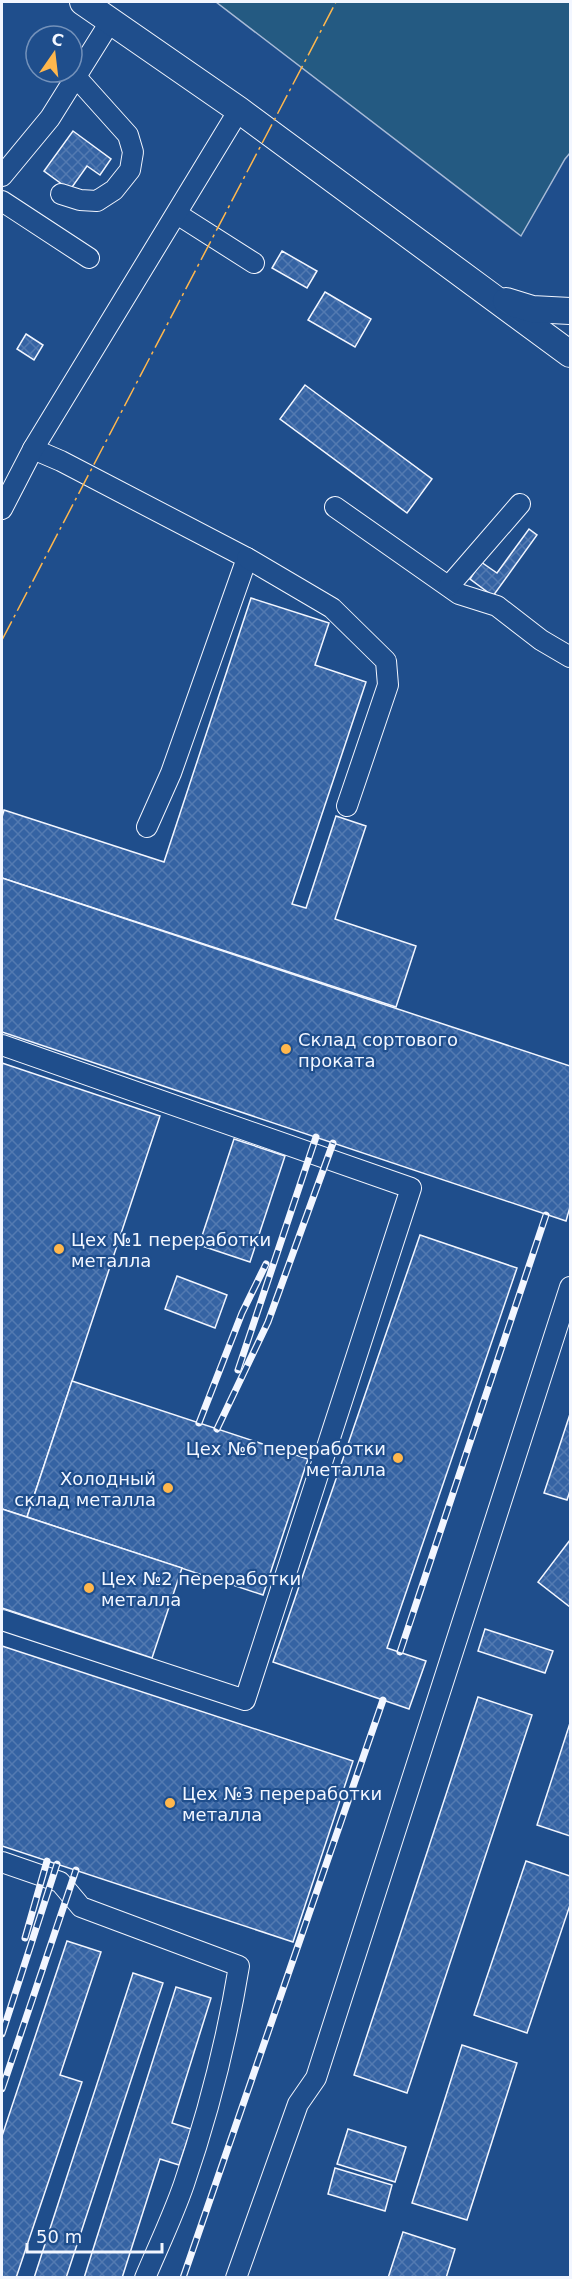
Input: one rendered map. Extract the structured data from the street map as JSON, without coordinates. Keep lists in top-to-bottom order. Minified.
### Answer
{"places":["Склад сортового проката","Цех №1 переработки металла","Цех №6 переработки металла","Холодный склад металла","Цех №2 переработки металла","Цех №3 переработки металла"],"scale_bar":"50 m","north":"top"}
